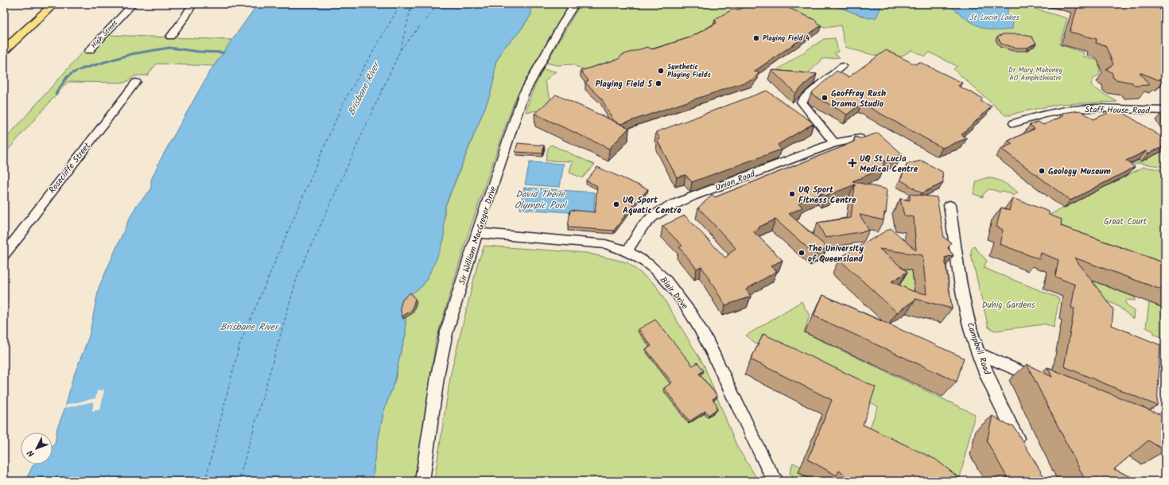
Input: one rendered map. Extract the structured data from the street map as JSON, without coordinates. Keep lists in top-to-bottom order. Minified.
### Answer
{"streets":{"street":["High Street","Staff House Road","Rosecliffe Street","Union Road","Sir William MacGregor Drive","Blair Drive","Campbell Road"]},"crossings":[["Union Road","Blair Drive"],["Sir William MacGregor Drive","Blair Drive"]],"water":["St Lucia Lakes","Brisbane River","David Theile Olympic Pool"],"parks":["Dr Mary Mahoney AO Amphitheatre","Great Court","Duhig Gardens"],"places":{"other":["Playing Field 4","Synthetic Playing Fields","Playing Field 5","Geoffrey Rush Drama Studio","Geology Museum","UQ Sport Fitness Centre","UQ Sport Aquatic Centre","The University of Queensland"],"health":["UQ St Lucia Medical Centre"]},"north":"bottom left"}
